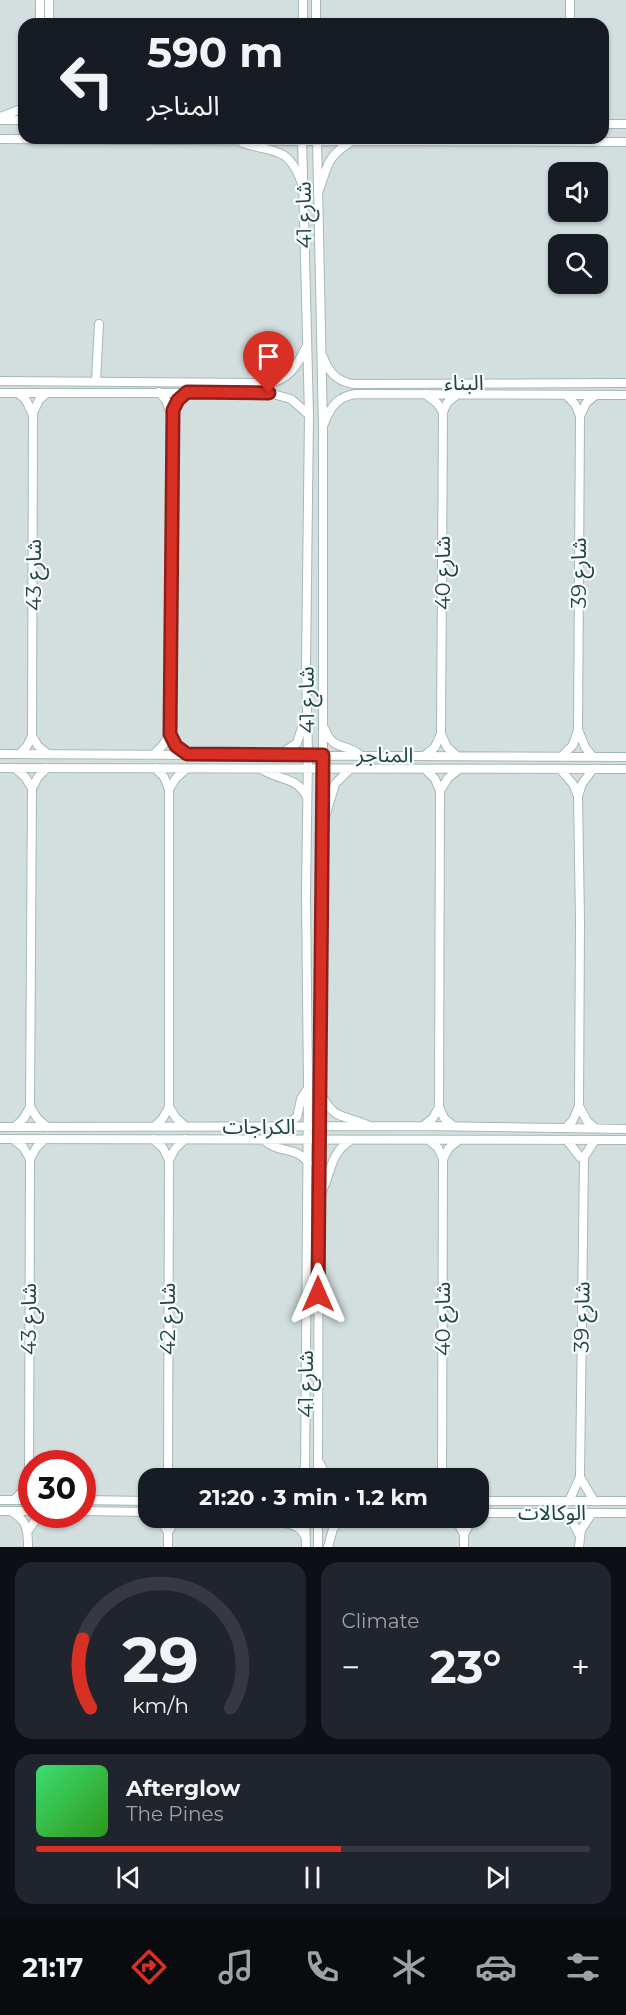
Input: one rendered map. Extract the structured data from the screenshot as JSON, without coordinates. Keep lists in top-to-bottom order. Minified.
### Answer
{"streets":{"street":["شارع 41","البناء","شارع 40","شارع 39","شارع 43","المناجر","الكراجات","شارع 42","الوكالات"]},"crossings":[["شارع 41","البناء"],["شارع 41","المناجر"],["شارع 41","الكراجات"],["شارع 39","المناجر"],["شارع 39","الوكالات"]],"page":{"turn":["590 m","المناجر"],"limit":"30","trip":"21:20 · 3 min · 1.2 km","tile":"Climate","heat":["−","23°","+"],"song":["Afterglow","The Pines"],"tabs":"21:17","gauge":["29","km/h"]}}
